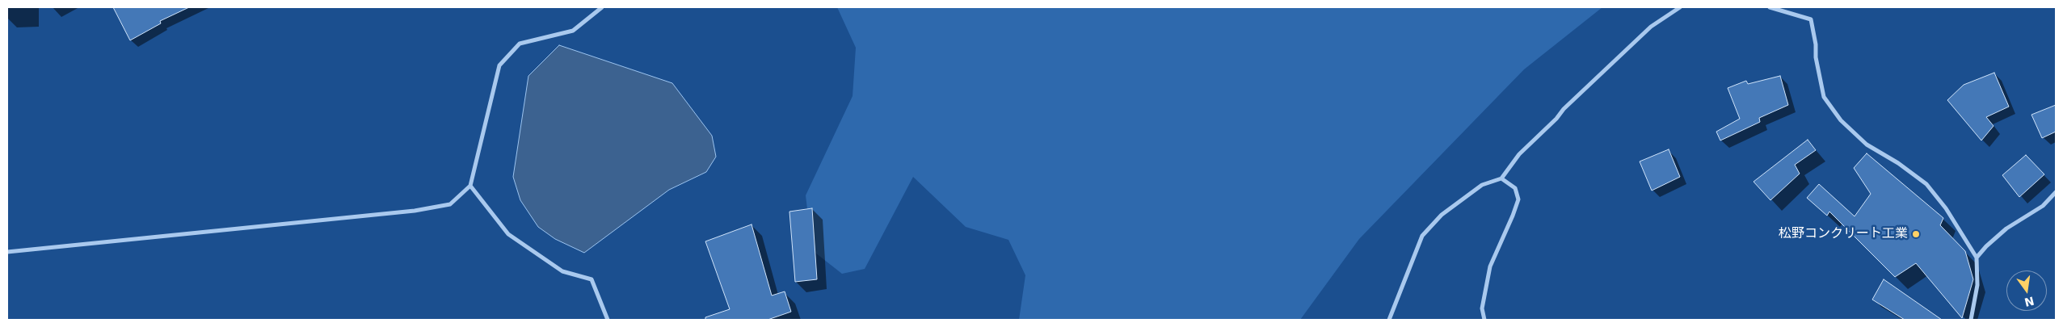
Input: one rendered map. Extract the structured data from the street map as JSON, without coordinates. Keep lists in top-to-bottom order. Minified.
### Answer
{"places":["松野コンクリート工業"],"north":"bottom"}
